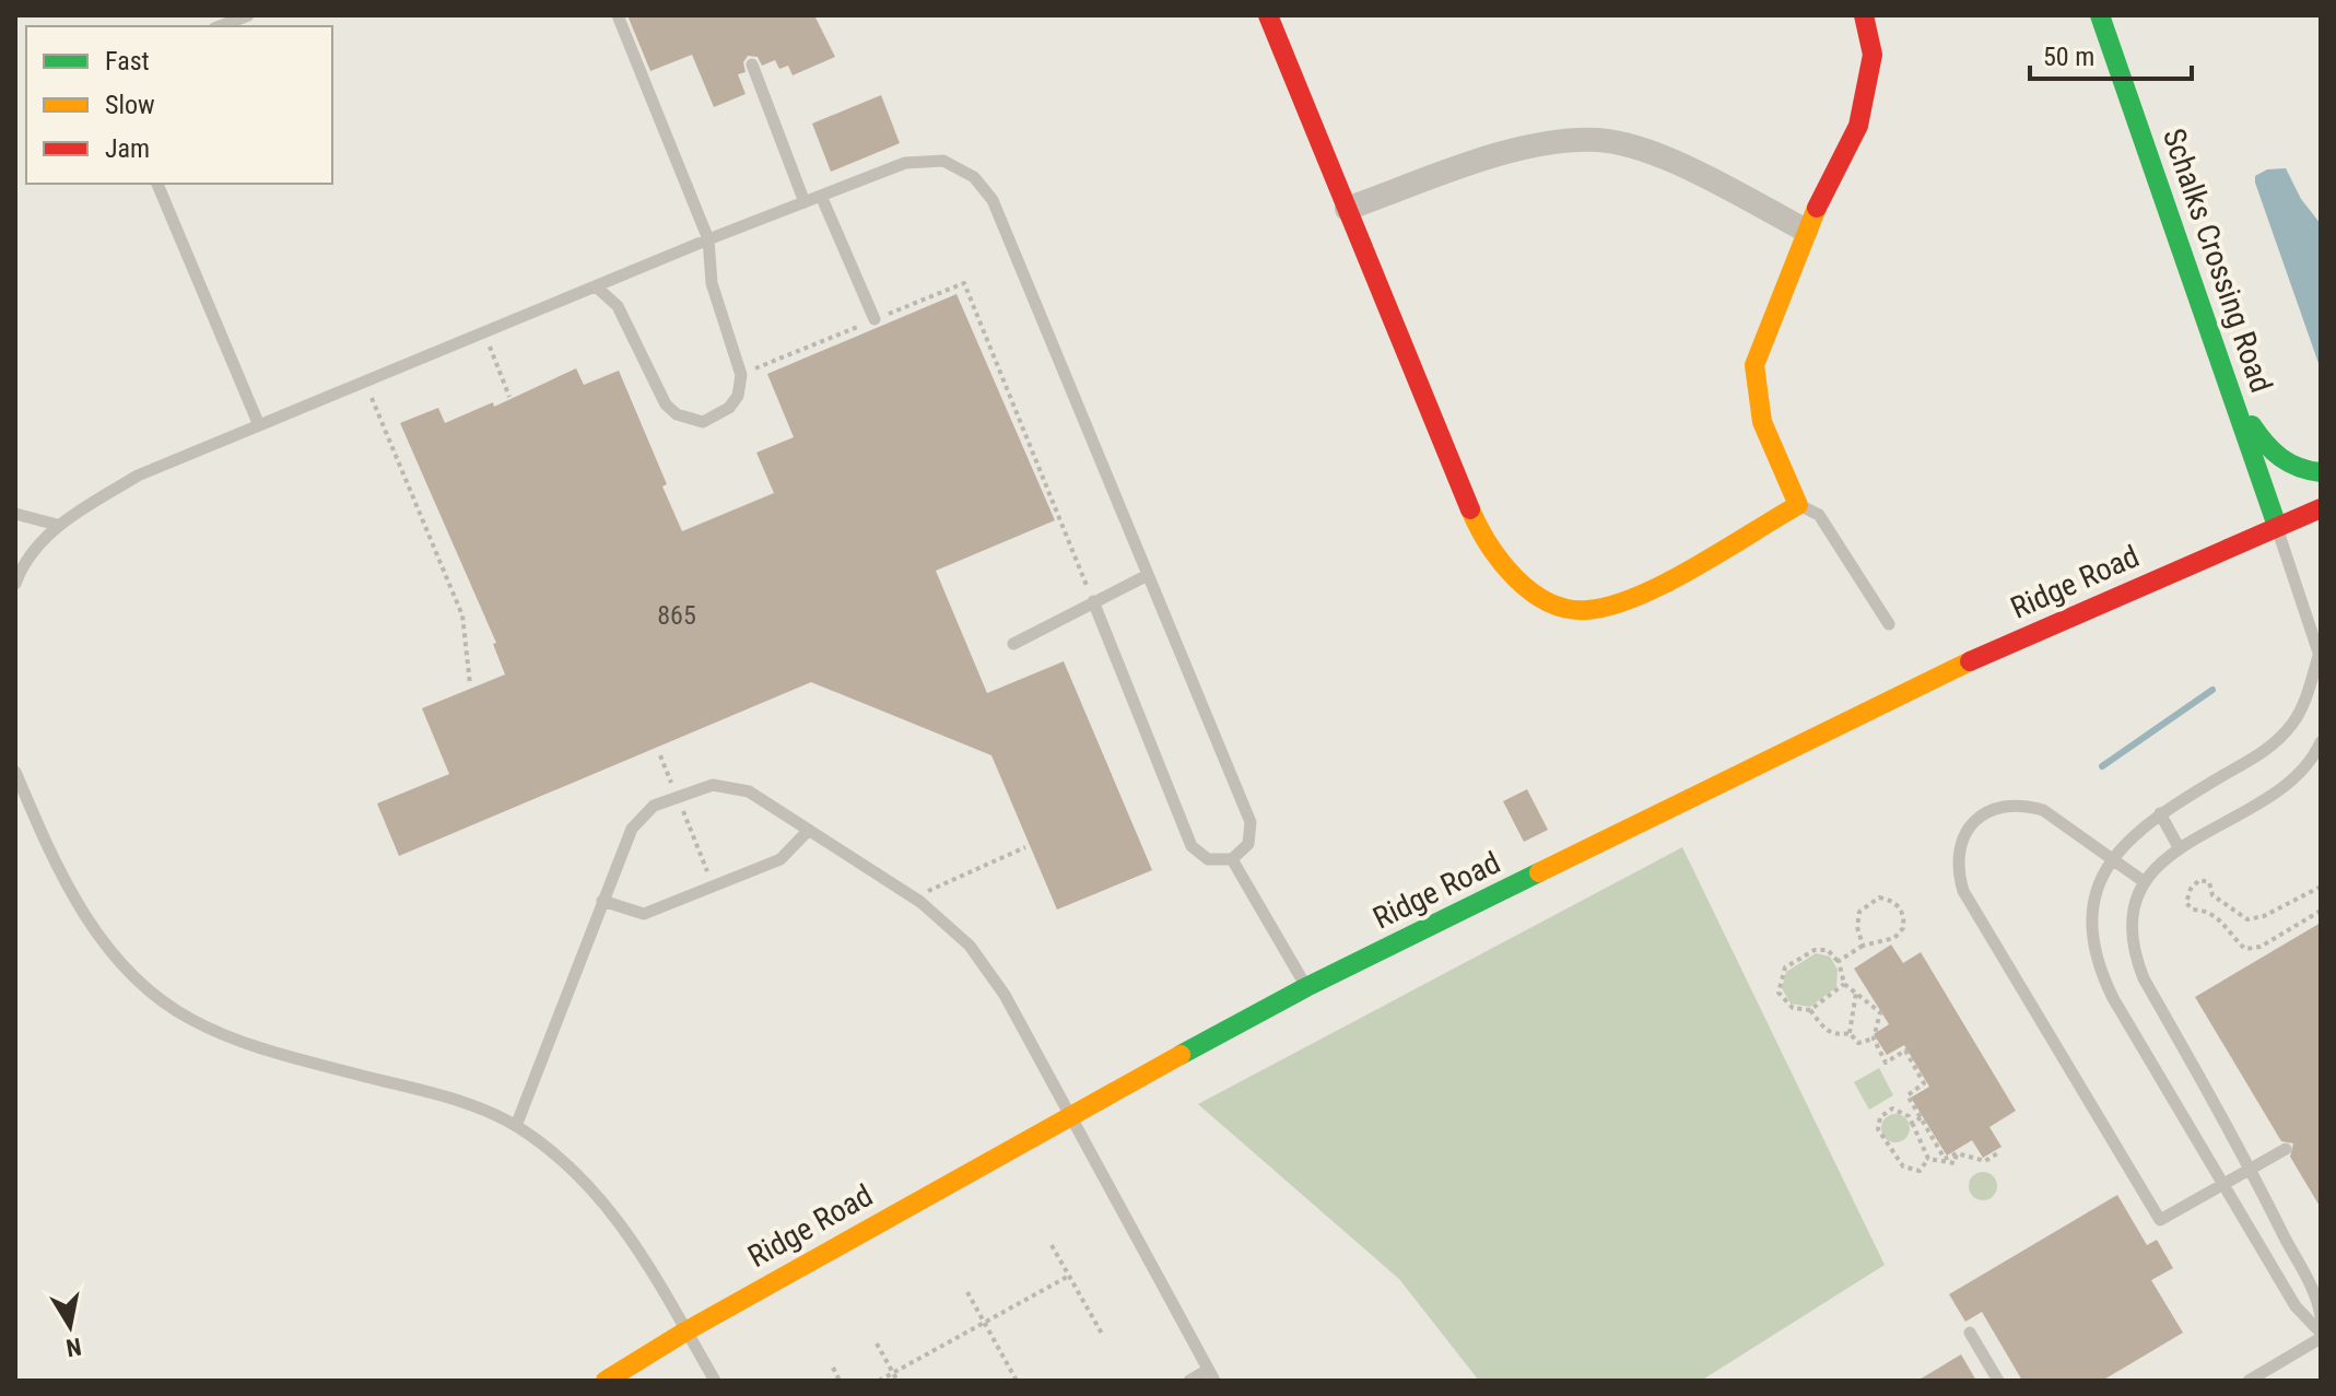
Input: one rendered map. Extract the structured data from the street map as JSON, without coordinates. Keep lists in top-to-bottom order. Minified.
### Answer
{"streets":{"street":["Schalks Crossing Road","Ridge Road"]},"crossings":[["Schalks Crossing Road","Ridge Road"]],"house_numbers":["865"],"legend":["Fast","Slow","Jam"],"scale_bar":"50 m","north":"bottom"}
